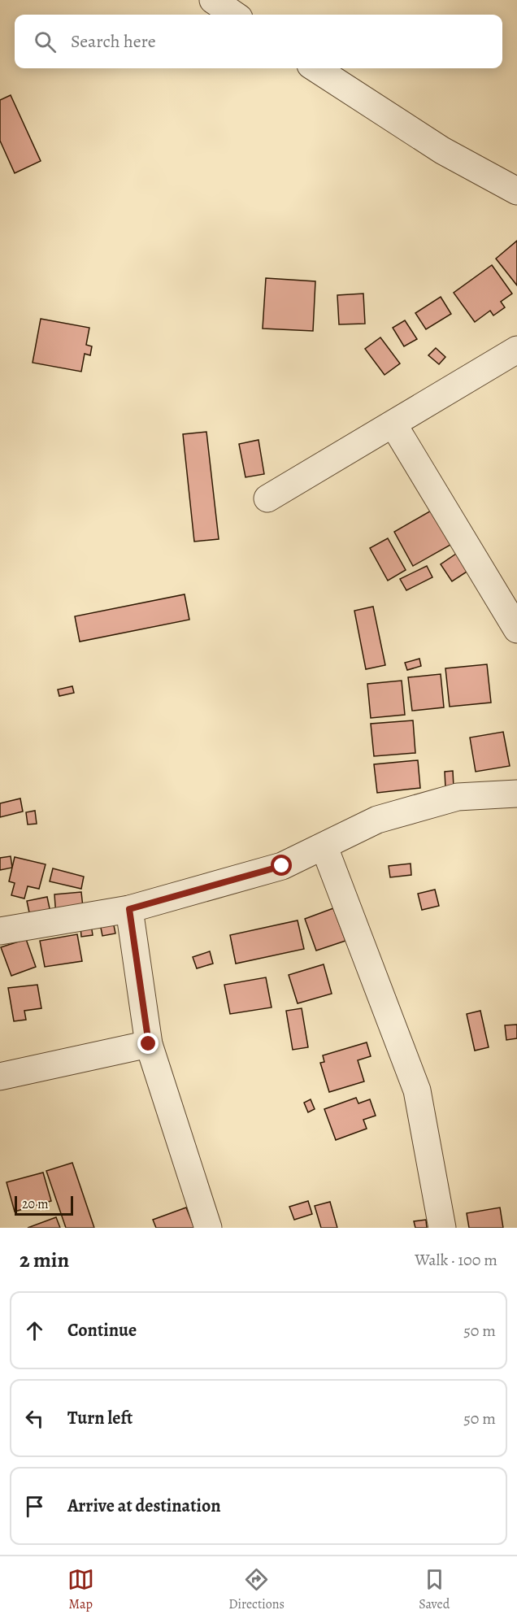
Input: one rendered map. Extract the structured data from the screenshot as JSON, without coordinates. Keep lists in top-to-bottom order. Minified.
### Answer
{"scale_bar":"20 m","page":{"search":"Search here","scale":"20 m","heading":["2 min","Walk · 100 m"],"list":[["Continue","50 m"],["Turn left","50 m"],"Arrive at destination"],"nav":["Map","Directions","Saved"]}}
